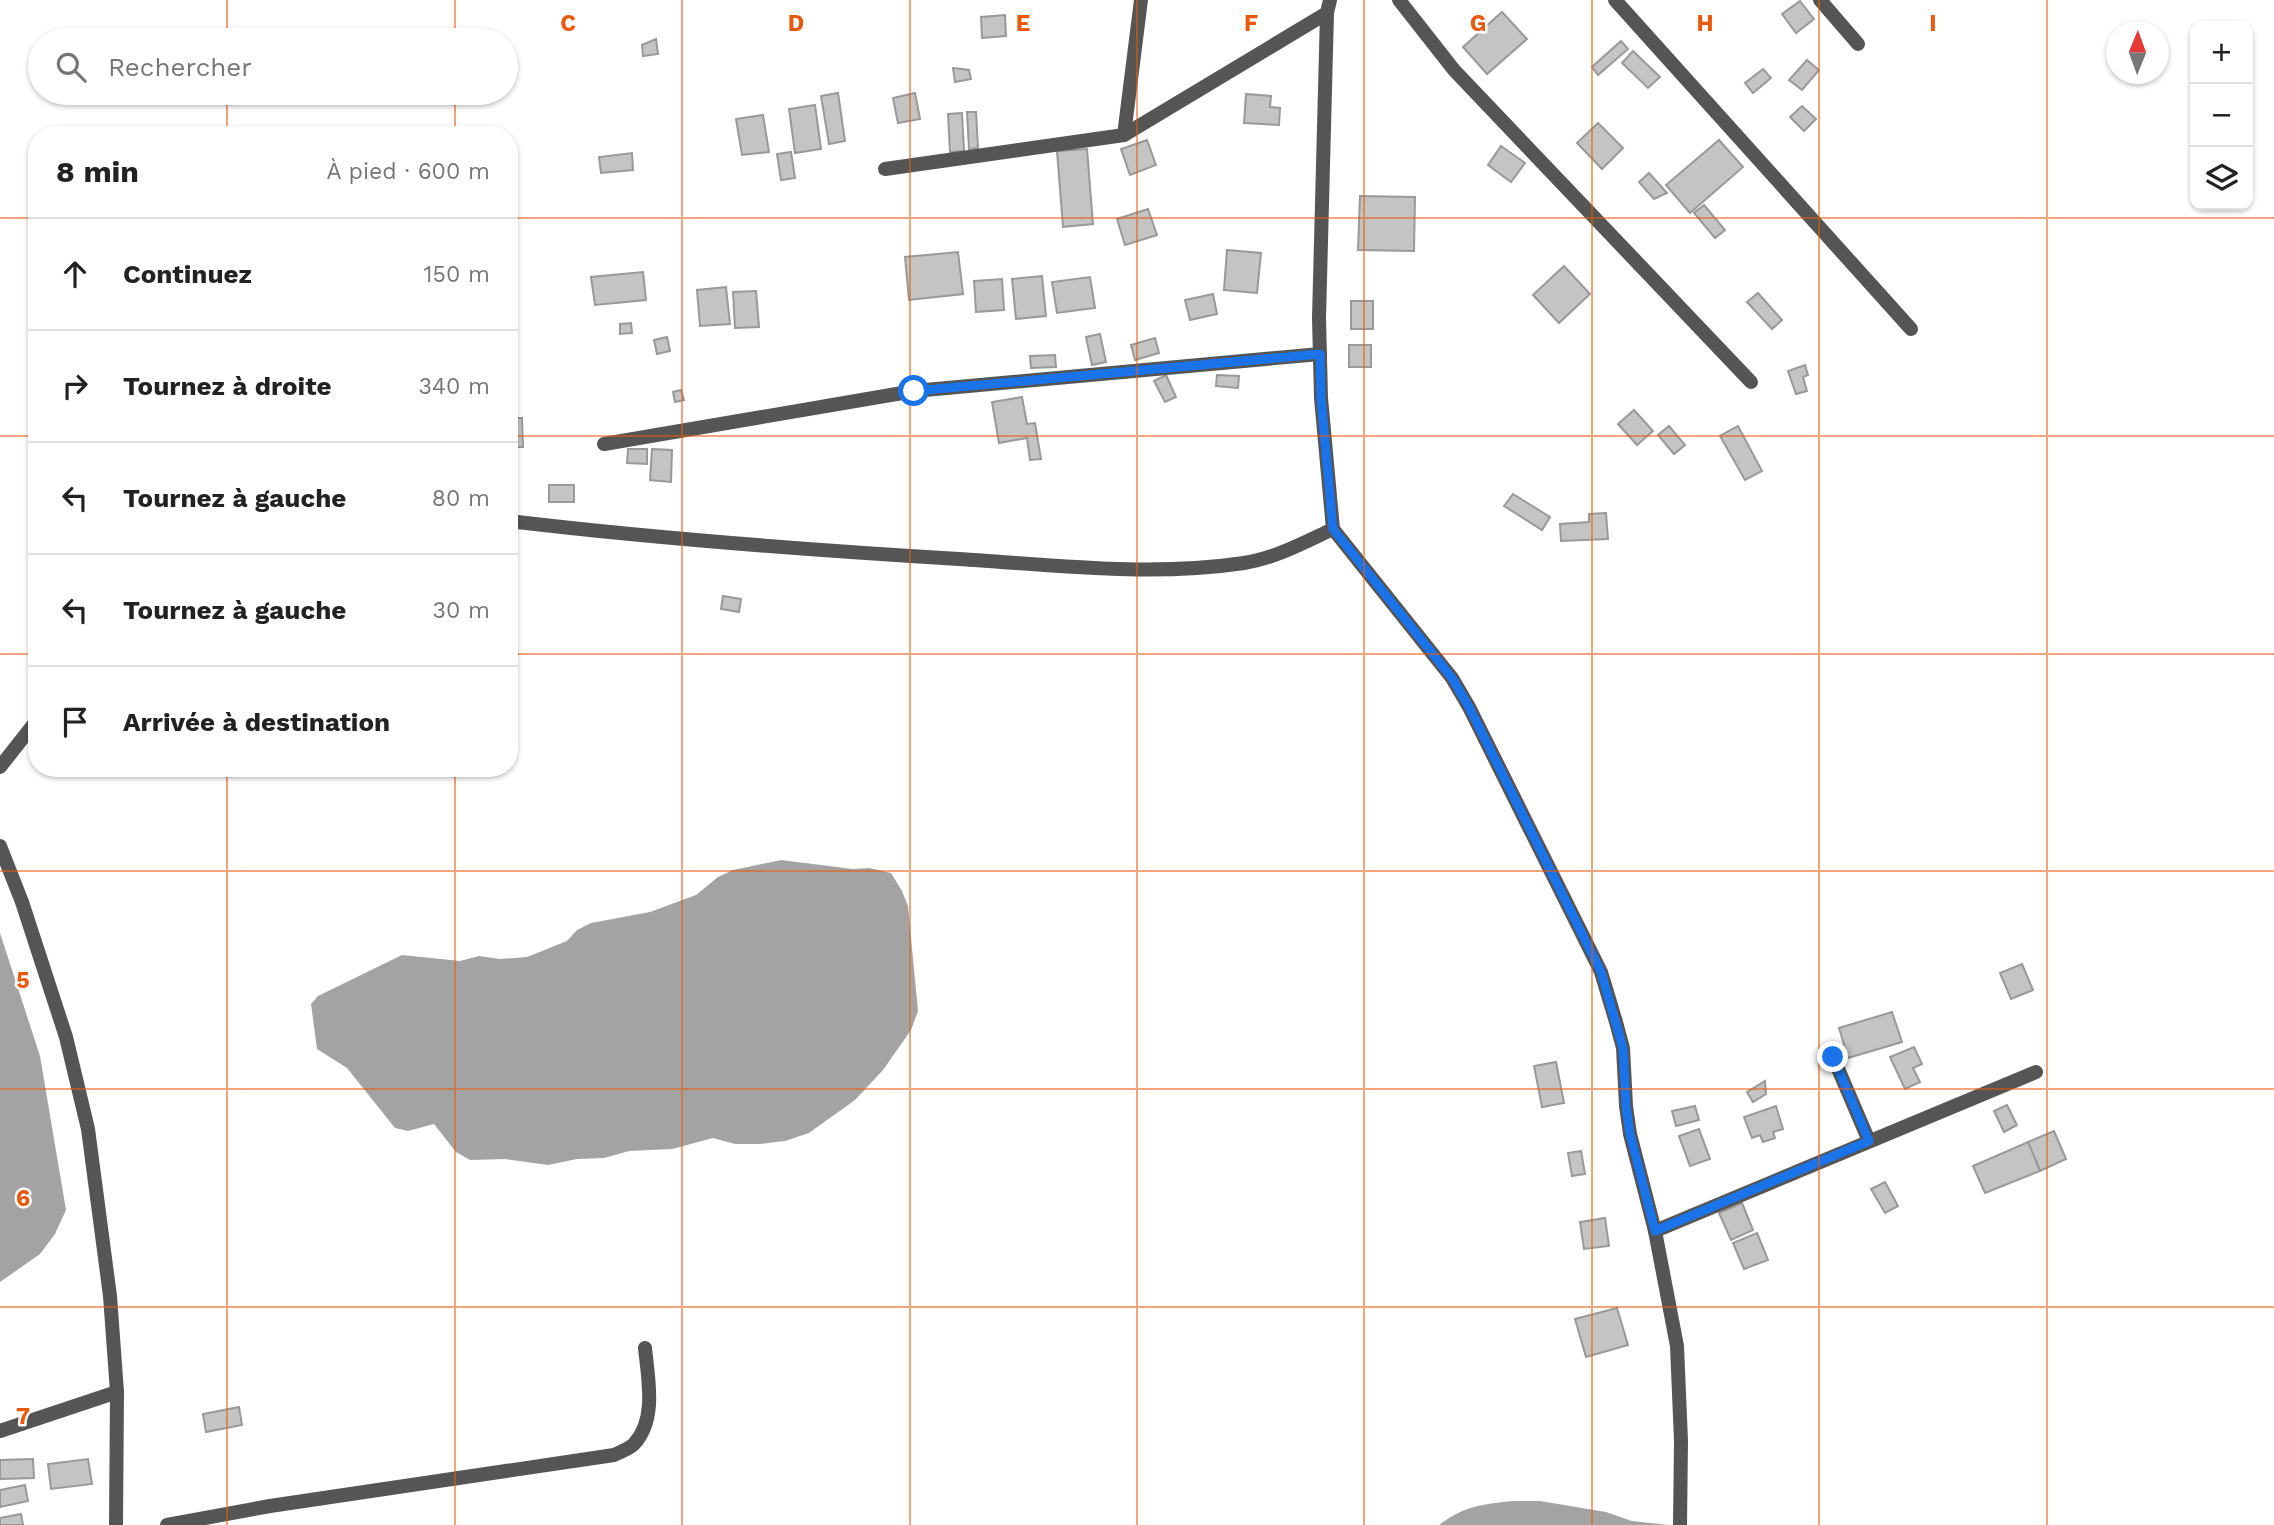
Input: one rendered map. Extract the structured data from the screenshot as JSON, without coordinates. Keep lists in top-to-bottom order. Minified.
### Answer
{"north":"top","page":{"map_buttons":["+","−"],"search":"Rechercher","heading":["8 min","À pied · 600 m"],"list":[["Continuez","150 m"],["Tournez à droite","340 m"],["Tournez à gauche","80 m"],["Tournez à gauche","30 m"],"Arrivée à destination"]},"grid":{"columns":["C","D","E","F","G","H","I"],"rows":["5","6","7"]}}
